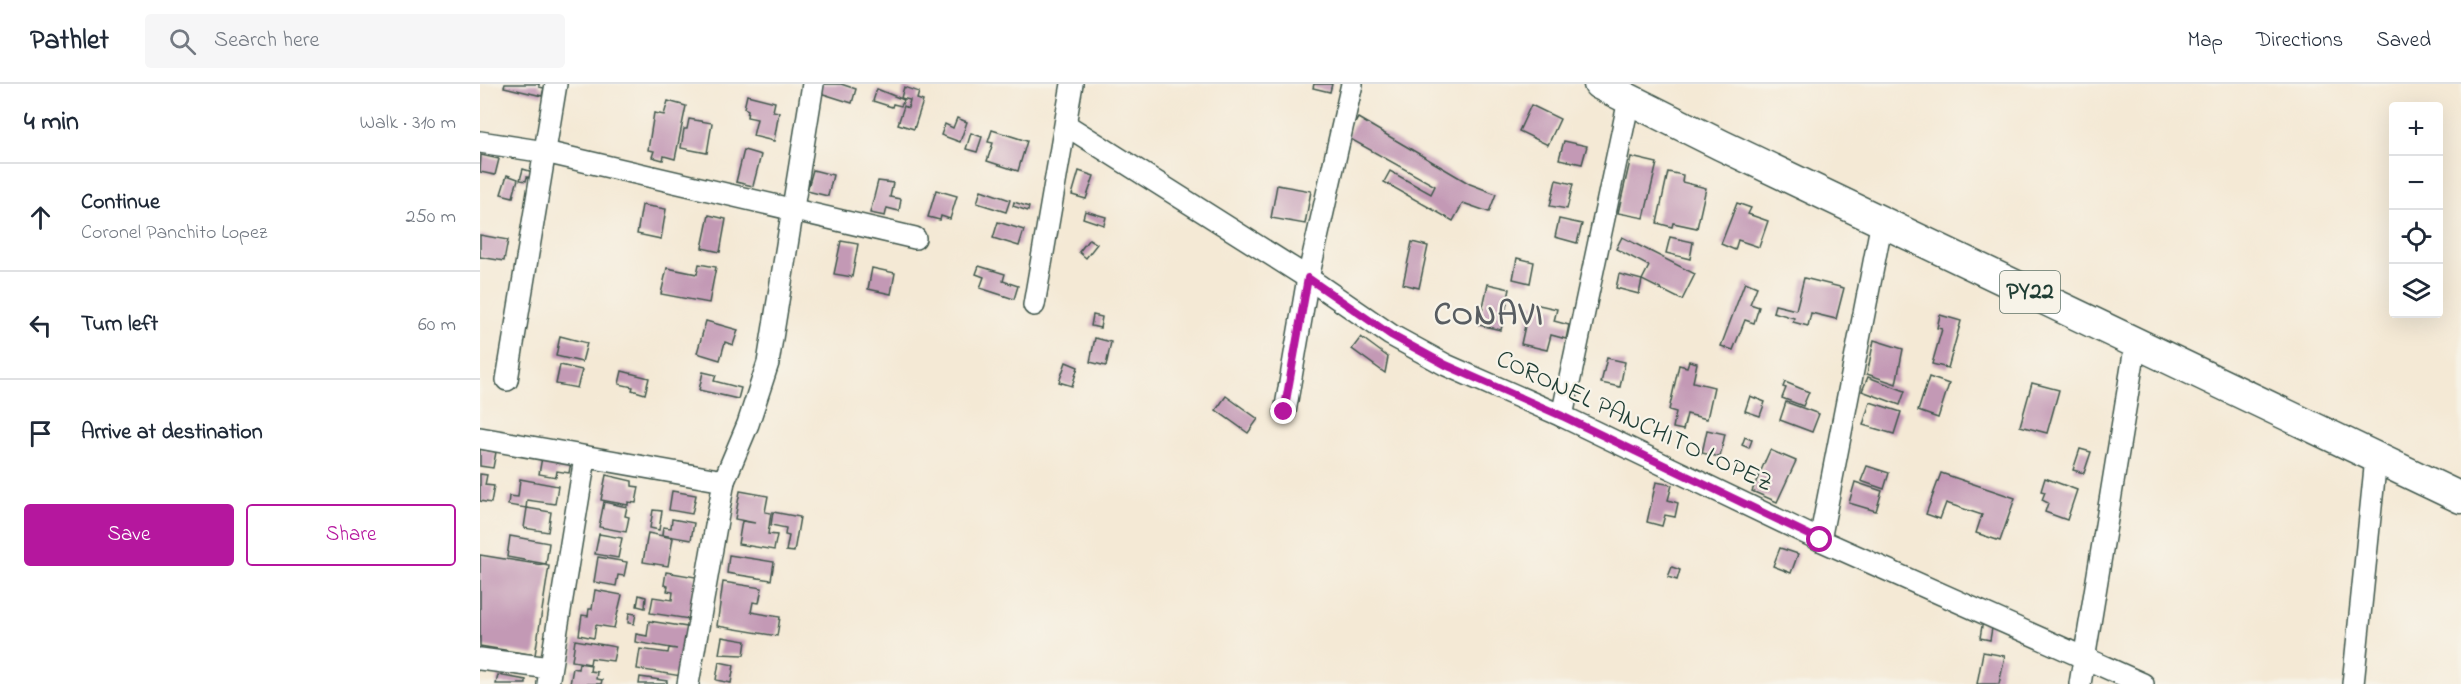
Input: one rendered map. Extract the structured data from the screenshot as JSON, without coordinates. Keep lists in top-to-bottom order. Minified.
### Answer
{"streets":{"highway":["PY22"],"street":["CORONEL PANCHITO LOPEZ"]},"districts":["CONAVI"],"page":{"header":"Pathlet","search":"Search here","nav":["Map","Directions","Saved"],"heading":["4 min","Walk · 310 m"],"map_buttons":["+","−"],"list":[["Continue","Coronel Panchito Lopez","250 m"],["Turn left","60 m"],"Arrive at destination"],"buttons":["Save","Share"]}}
